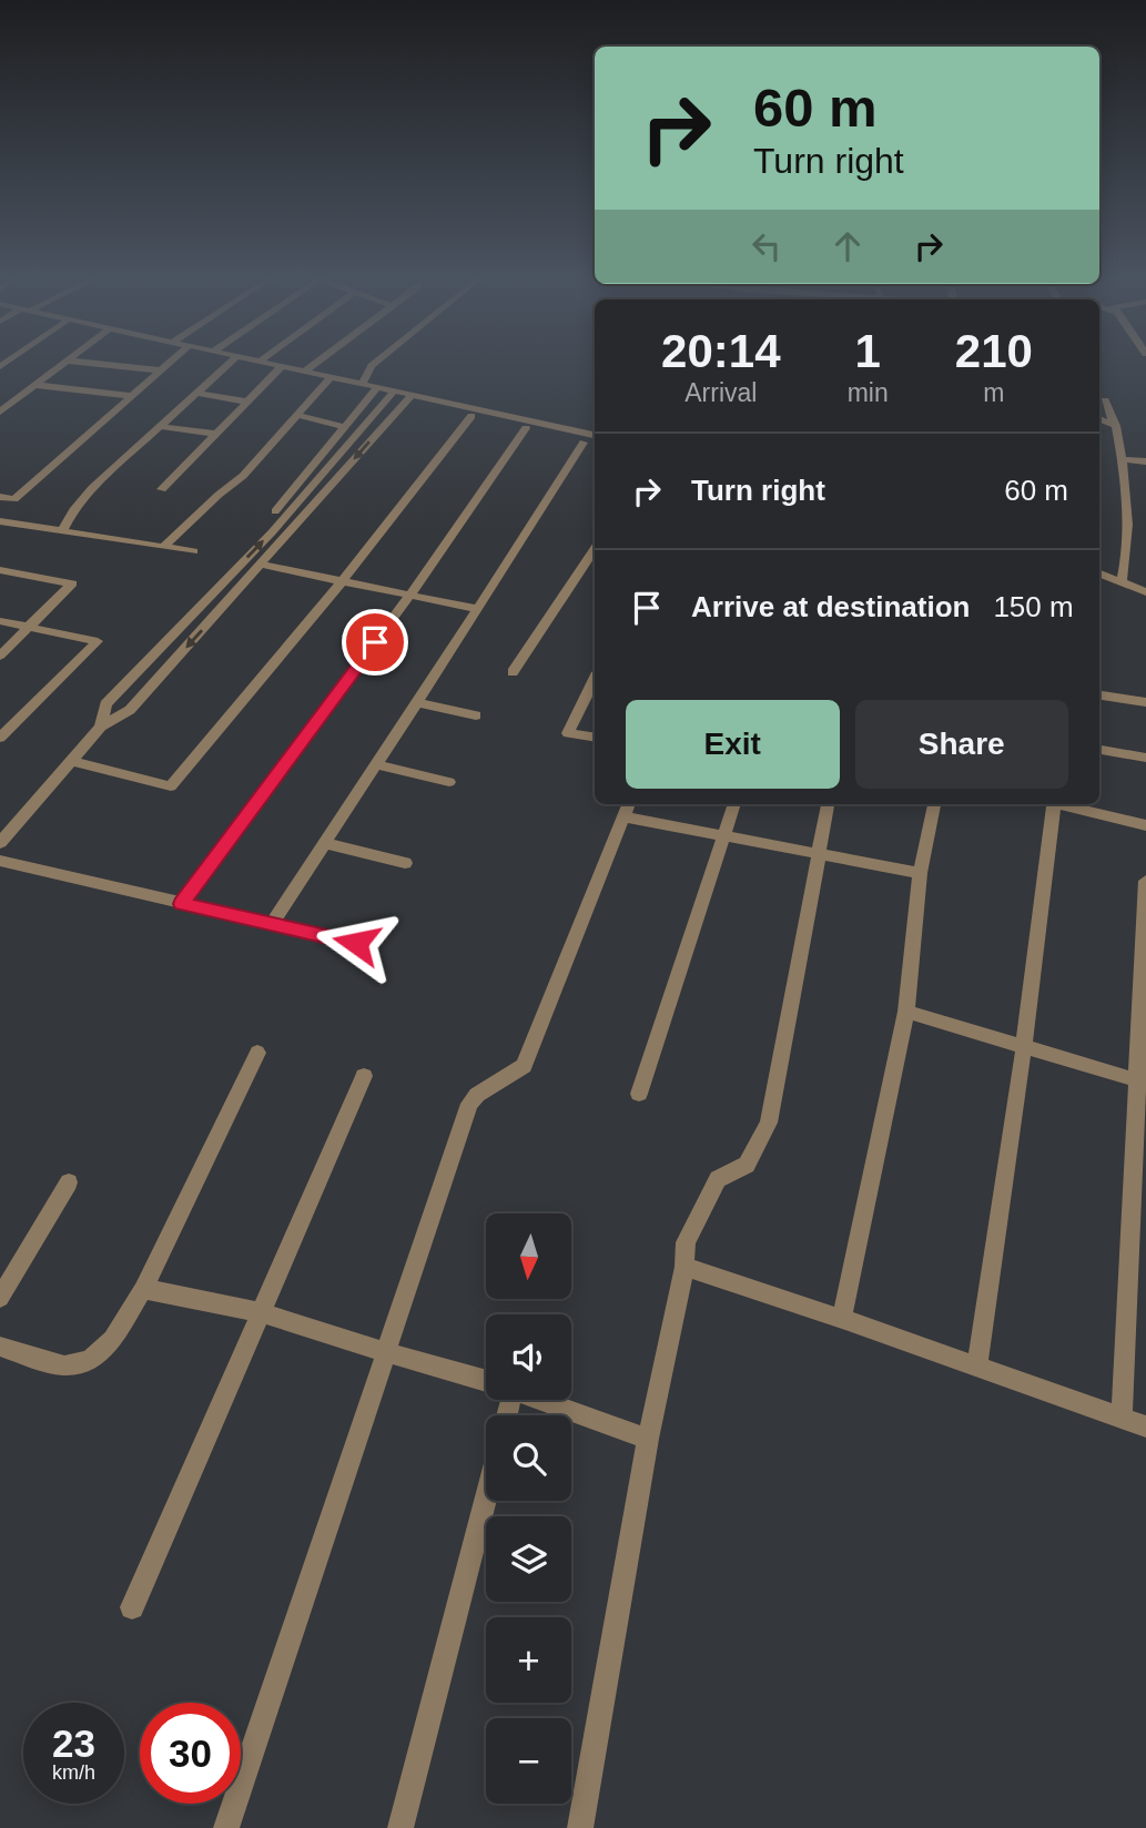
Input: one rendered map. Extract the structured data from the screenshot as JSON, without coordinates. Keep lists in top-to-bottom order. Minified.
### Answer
{"north":"bottom","page":{"turn":["60 m","Turn right"],"eta":["20:14","Arrival","1","min","210","m"],"list":[{"name":"Turn right","value":"60 m"},{"name":"Arrive at destination","value":"150 m"}],"buttons":["Exit","Share"],"map_buttons":["+","−"],"speed":"23 km/h","limit":"30"}}
